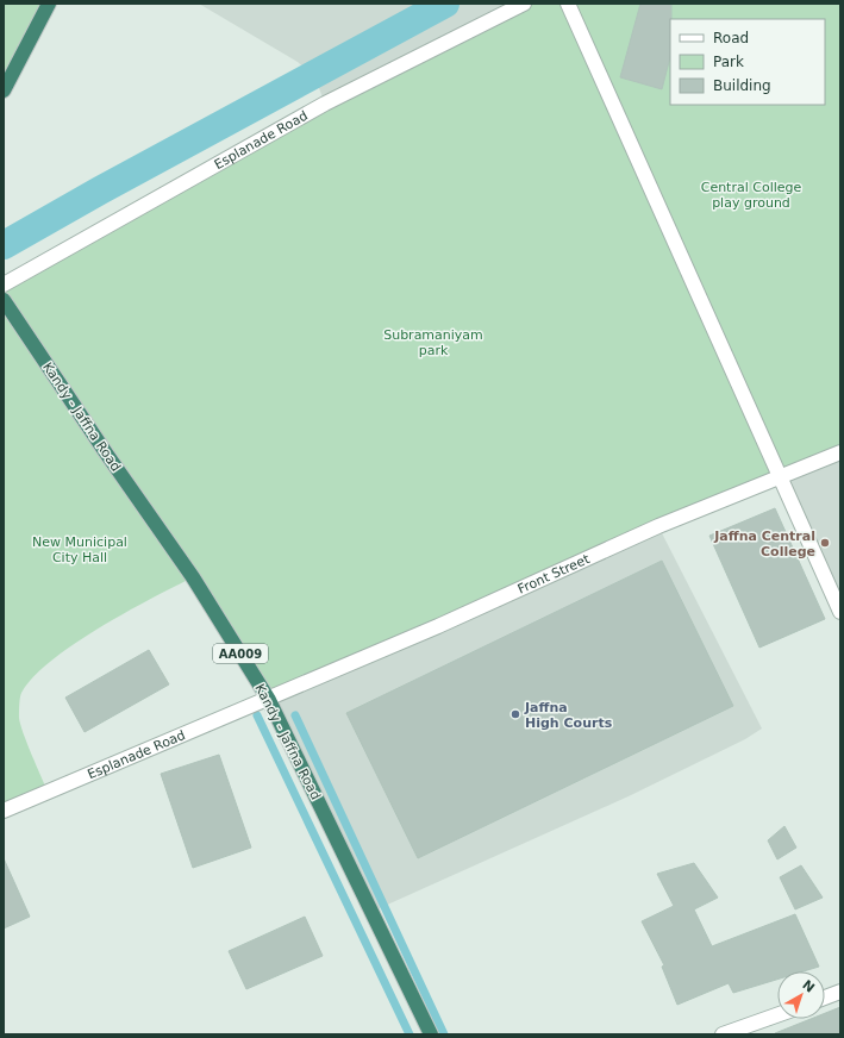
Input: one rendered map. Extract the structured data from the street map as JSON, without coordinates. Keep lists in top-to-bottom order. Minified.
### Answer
{"streets":{"highway":["Kandy - Jaffna Road","AA009"],"street":["Esplanade Road","Front Street"]},"crossings":[["Esplanade Road","Kandy - Jaffna Road"],["Esplanade Road","Front Street"],["Kandy - Jaffna Road","Front Street"]],"parks":["Central College play ground","Subramaniyam park","New Municipal City Hall"],"places":["Jaffna Central College","Jaffna High Courts"],"legend":["Road","Park","Building"],"north":"top right"}
